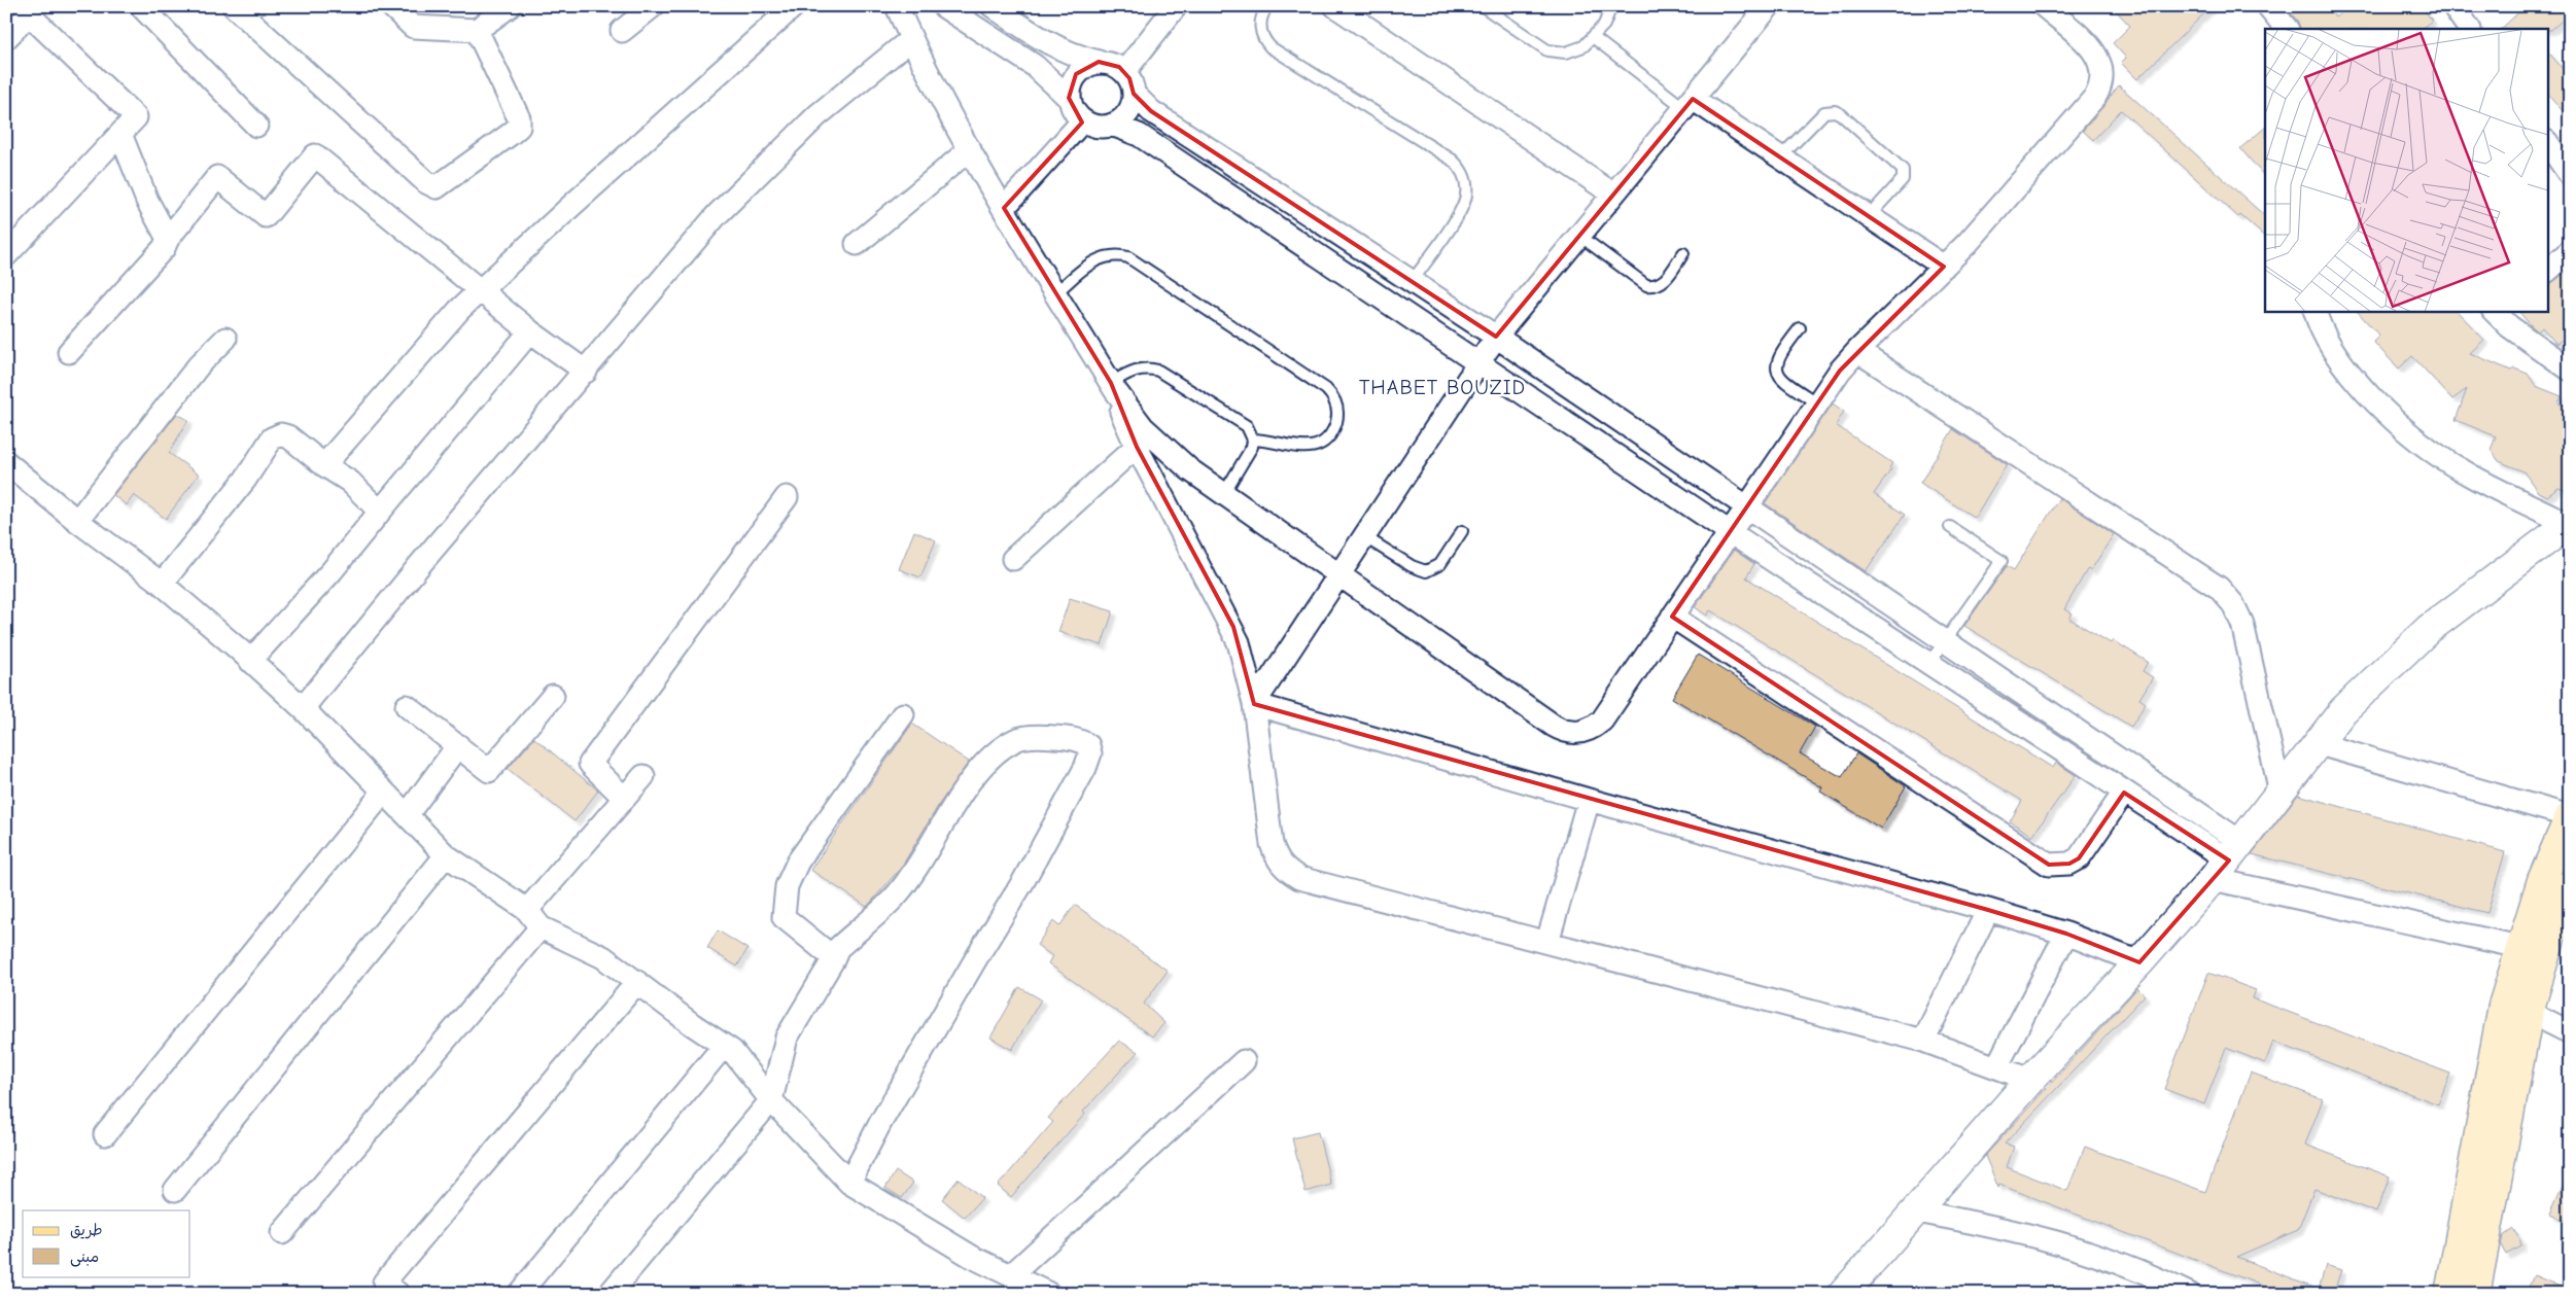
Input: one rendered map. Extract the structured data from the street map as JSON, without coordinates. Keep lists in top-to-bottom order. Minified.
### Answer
{"districts":["THABET BOUZID"],"legend":["طريق","مبنى"]}
